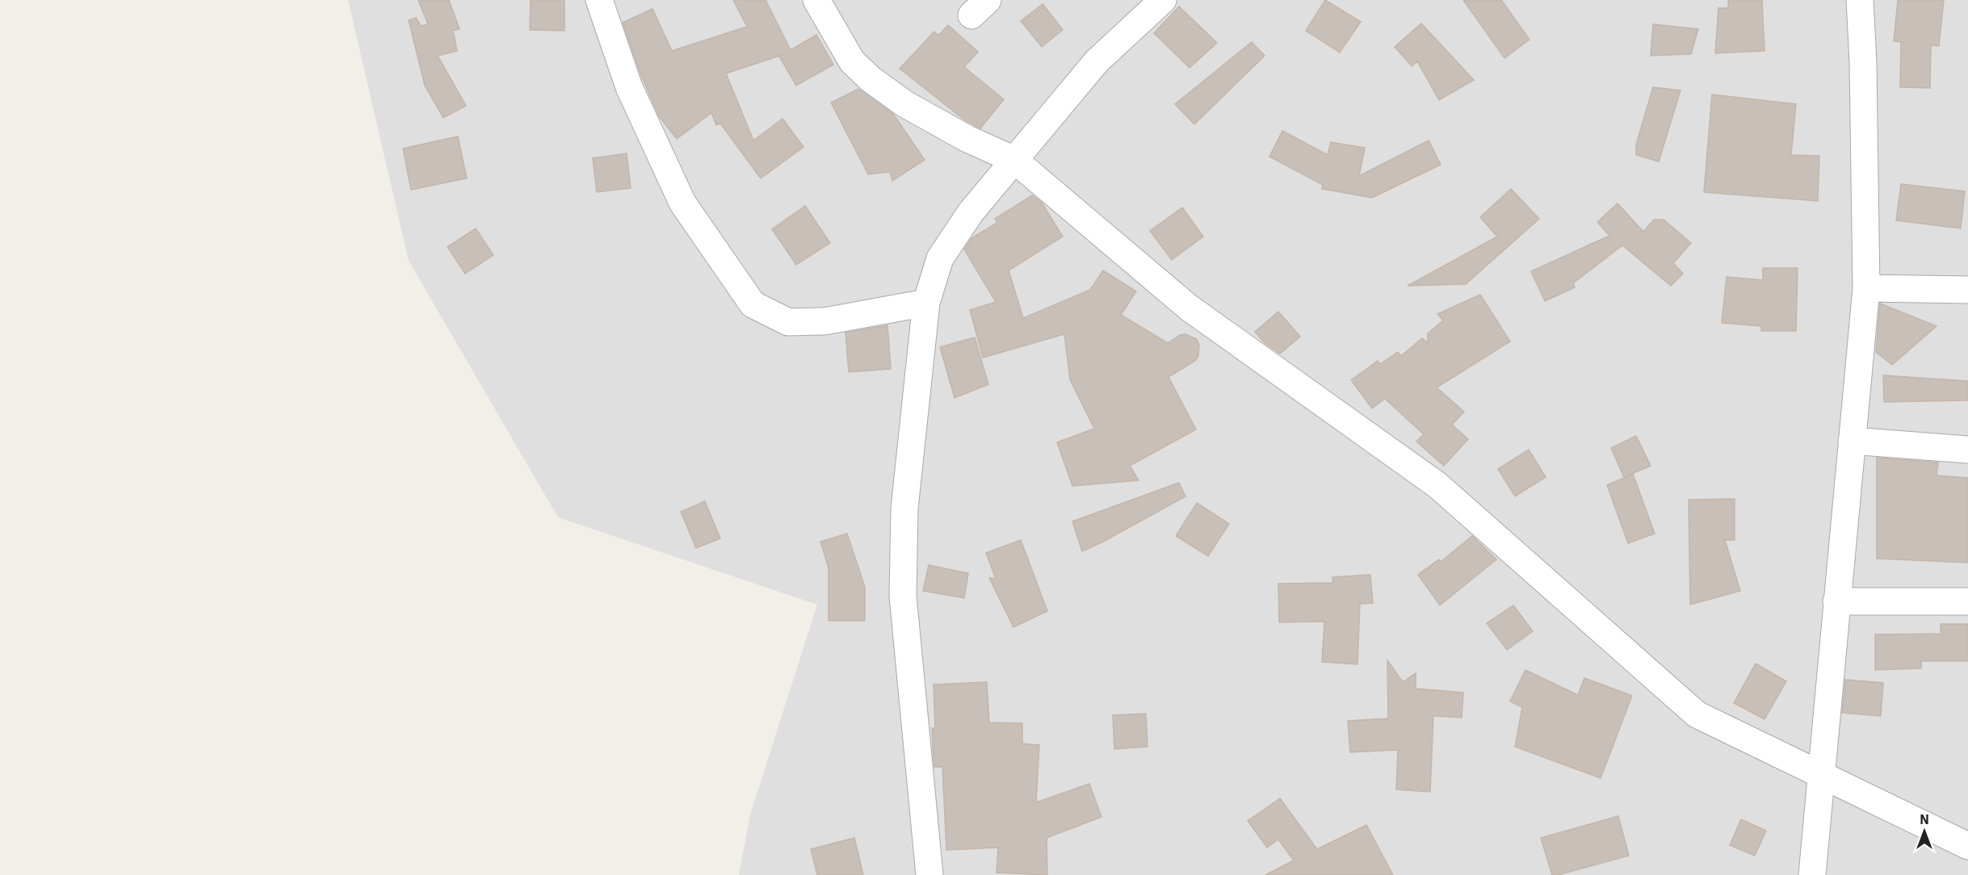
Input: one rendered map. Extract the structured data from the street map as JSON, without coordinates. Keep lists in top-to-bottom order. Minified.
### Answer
{"north":"top"}
